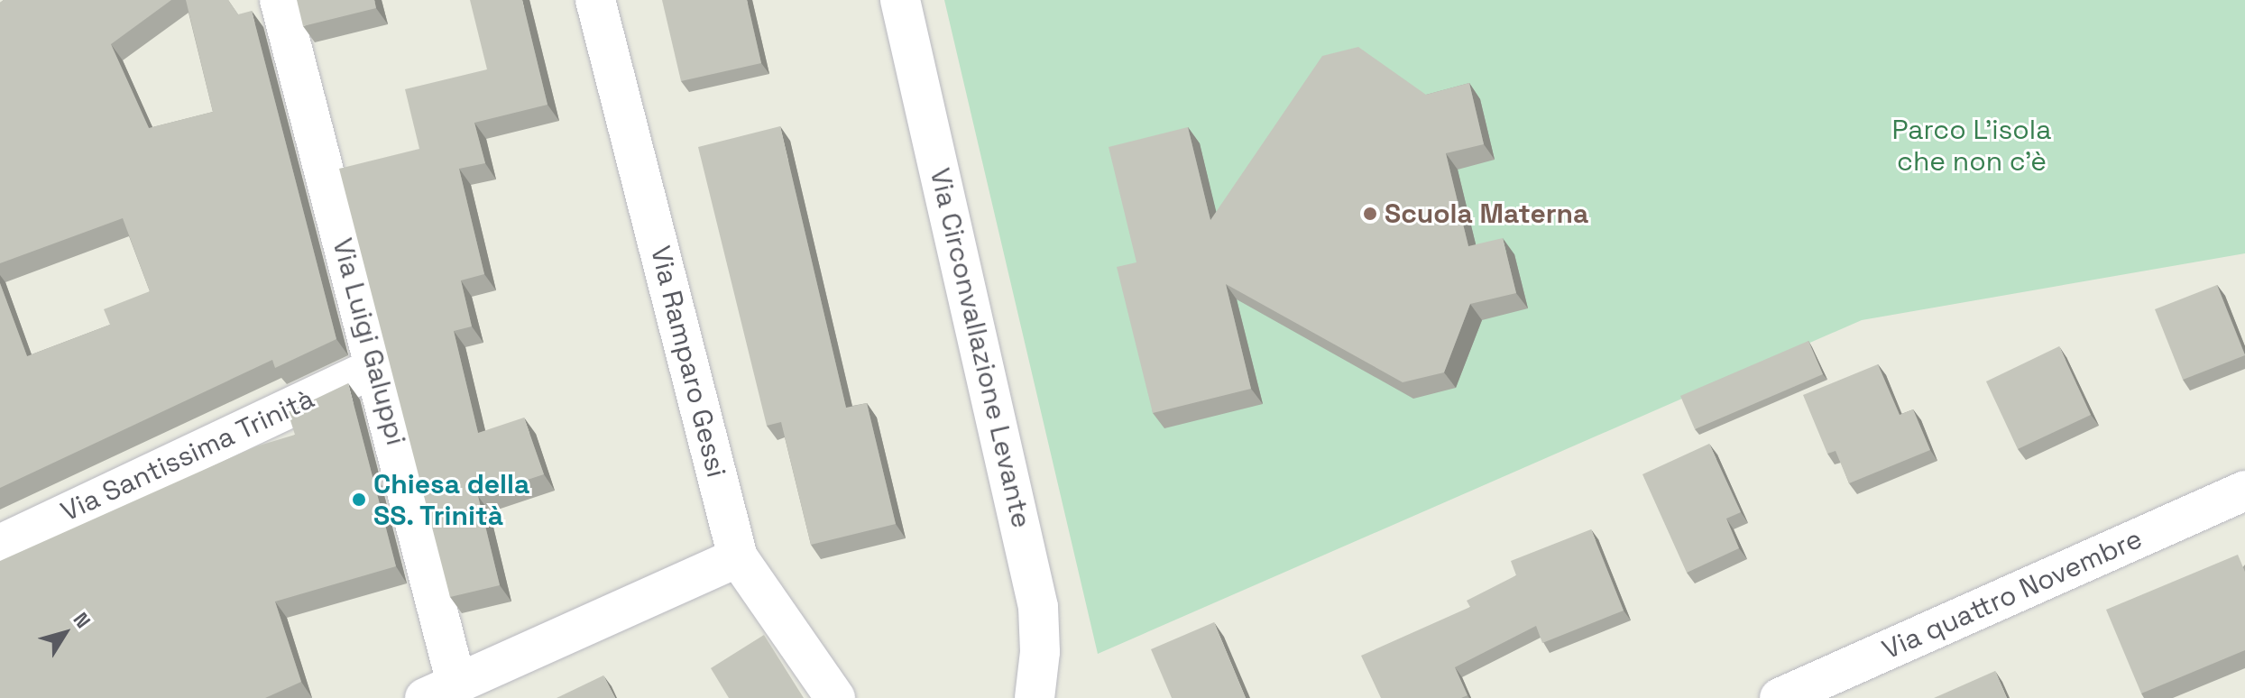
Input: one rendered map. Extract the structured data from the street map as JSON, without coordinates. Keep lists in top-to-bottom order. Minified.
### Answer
{"streets":{"street":["Via Luigi Galuppi","Via Circonvallazione Levante","Via Ramparo Gessi","Via Santissima Trinità","Via quattro Novembre"]},"crossings":[["Via Luigi Galuppi","Via Santissima Trinità"]],"parks":["Parco L'isola che non c'è"],"places":["Scuola Materna","Chiesa della SS. Trinità"],"north":"top right"}
